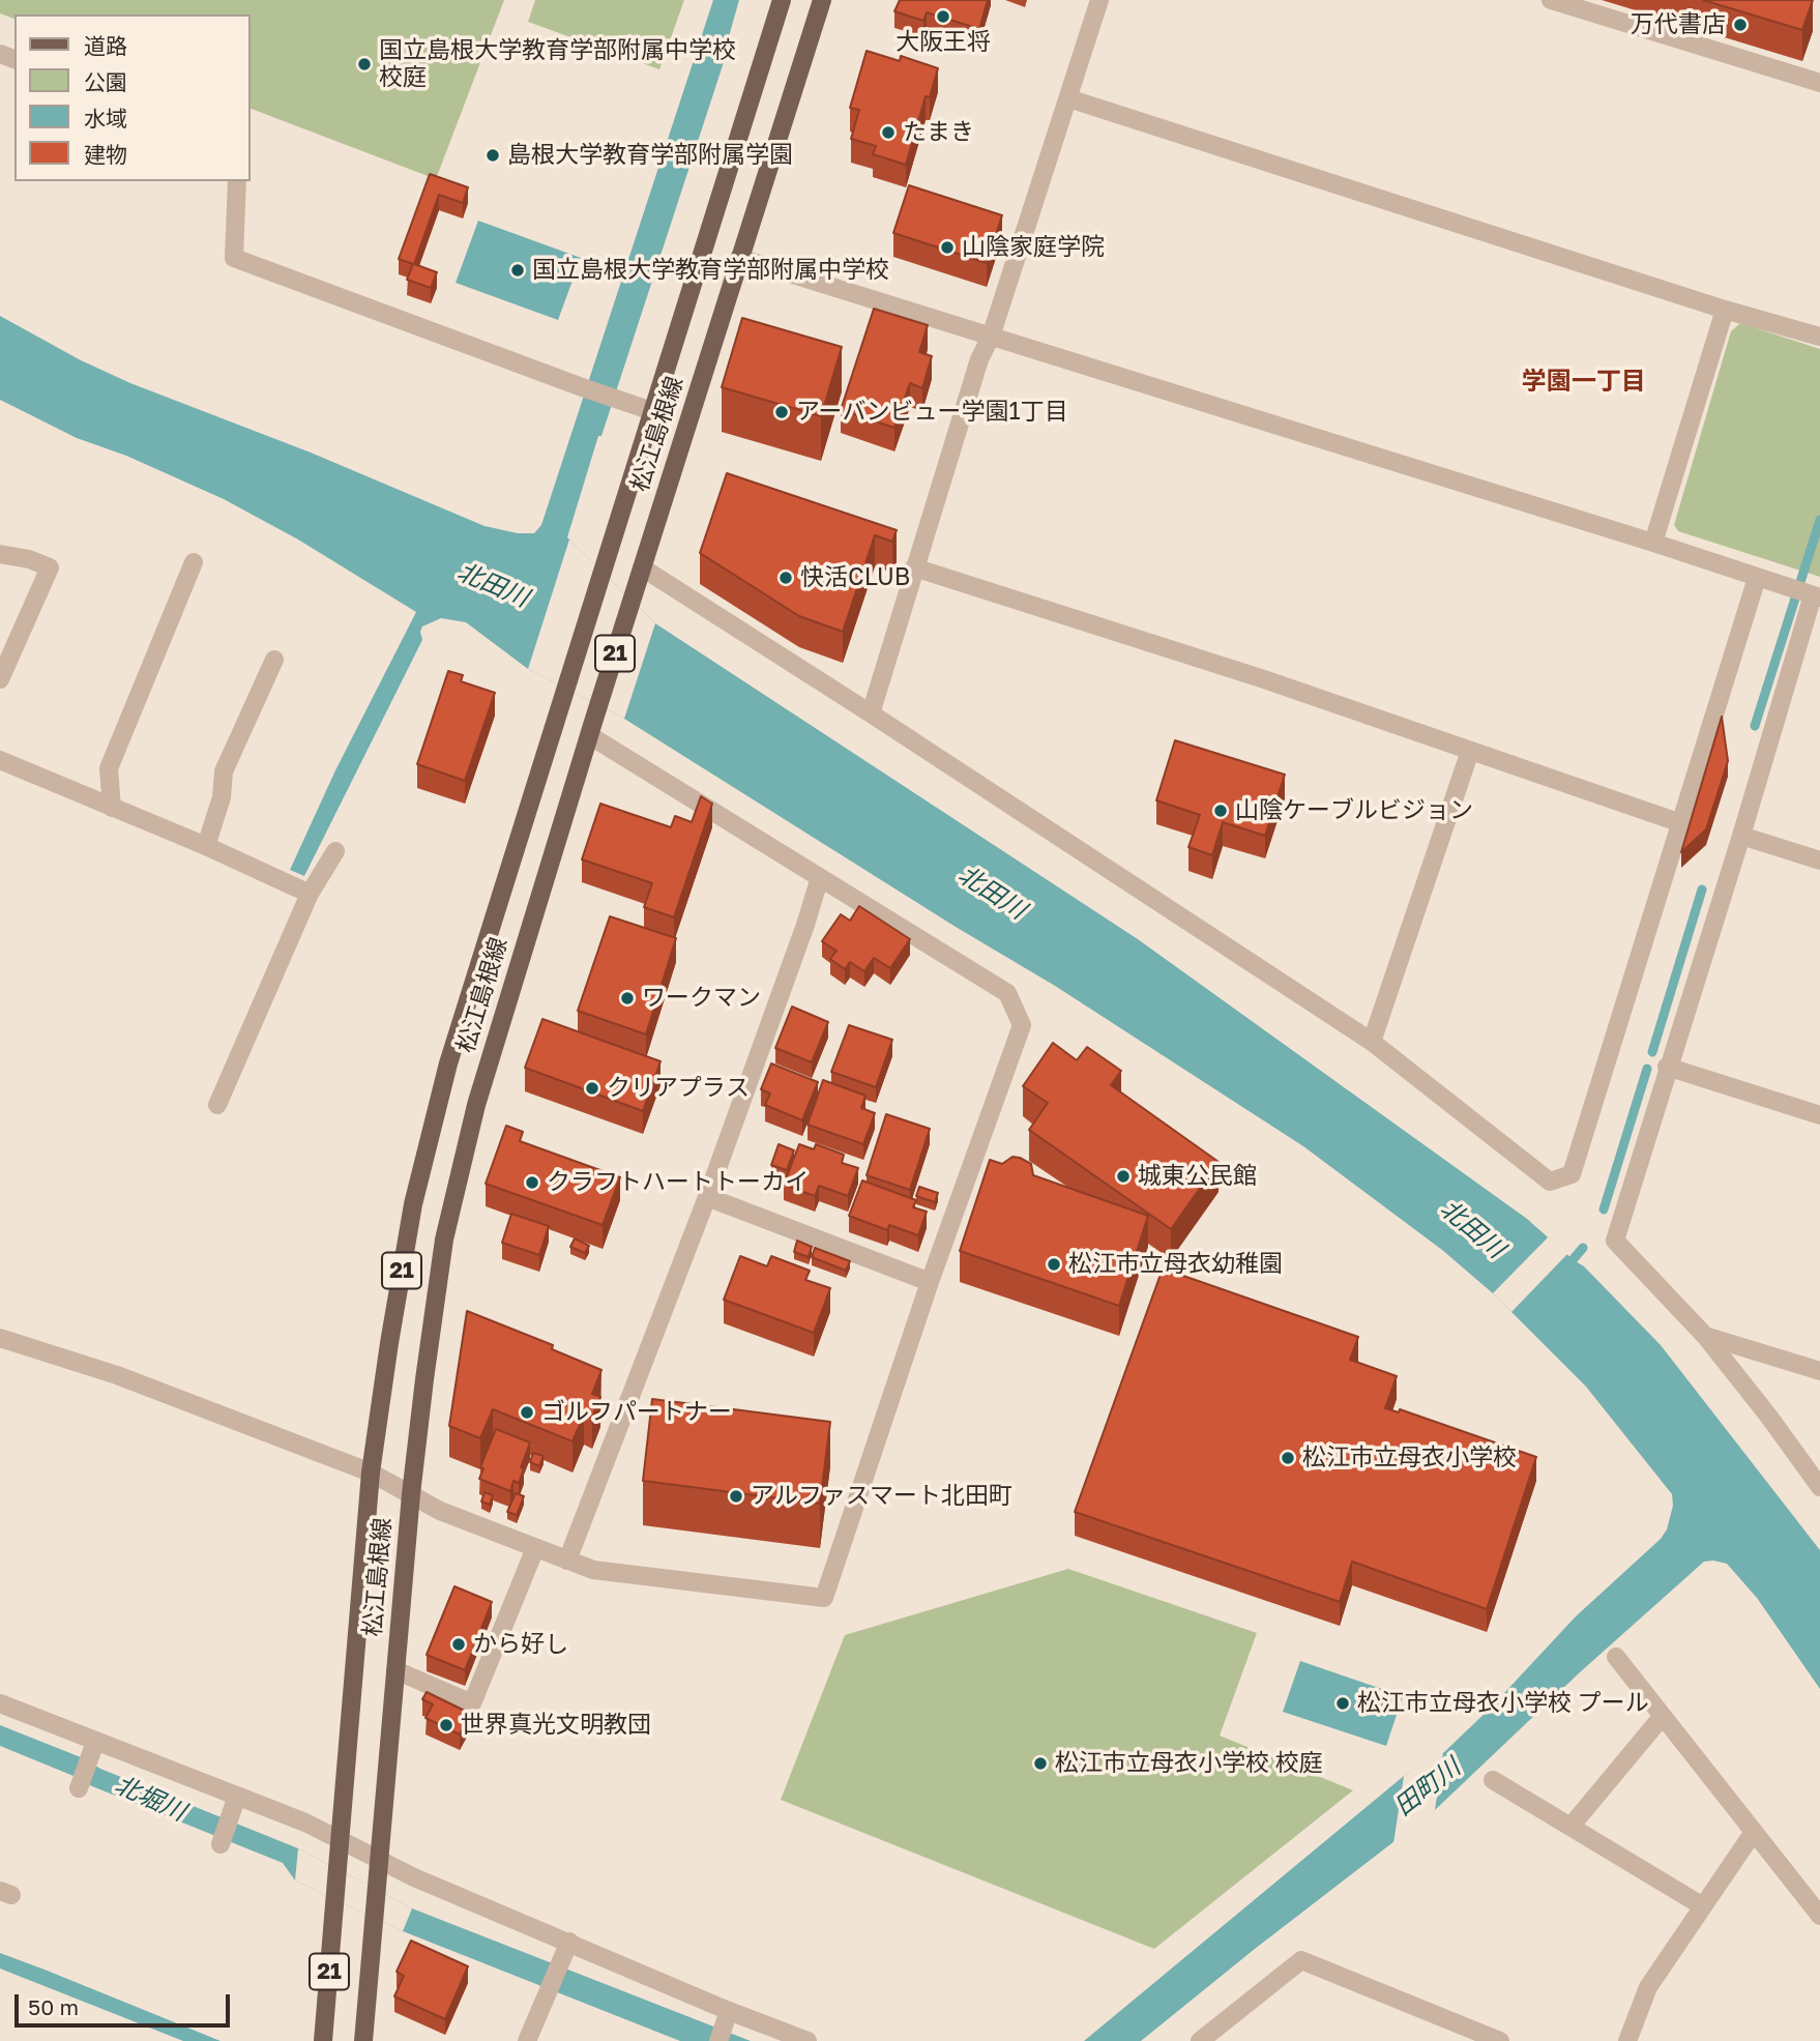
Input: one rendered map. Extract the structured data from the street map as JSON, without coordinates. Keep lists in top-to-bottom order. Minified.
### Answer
{"streets":{"main road":["松江島根線","21"]},"districts":["学園一丁目"],"water":["北田川","田町川","北堀川"],"places":["大阪王将","万代書店","国立島根大学教育学部附属中学校 校庭","たまき","島根大学教育学部附属学園","山陰家庭学院","国立島根大学教育学部附属中学校","アーバンビュー学園1丁目","快活CLUB","山陰ケーブルビジョン","ワークマン","クリアプラス","城東公民館","クラフトハートトーカイ","松江市立母衣幼稚園","ゴルフパートナー","松江市立母衣小学校","アルファスマート北田町","から好し","松江市立母衣小学校 プール","世界真光文明教団","松江市立母衣小学校 校庭"],"legend":["道路","公園","水域","建物"],"scale_bar":"50 m"}
